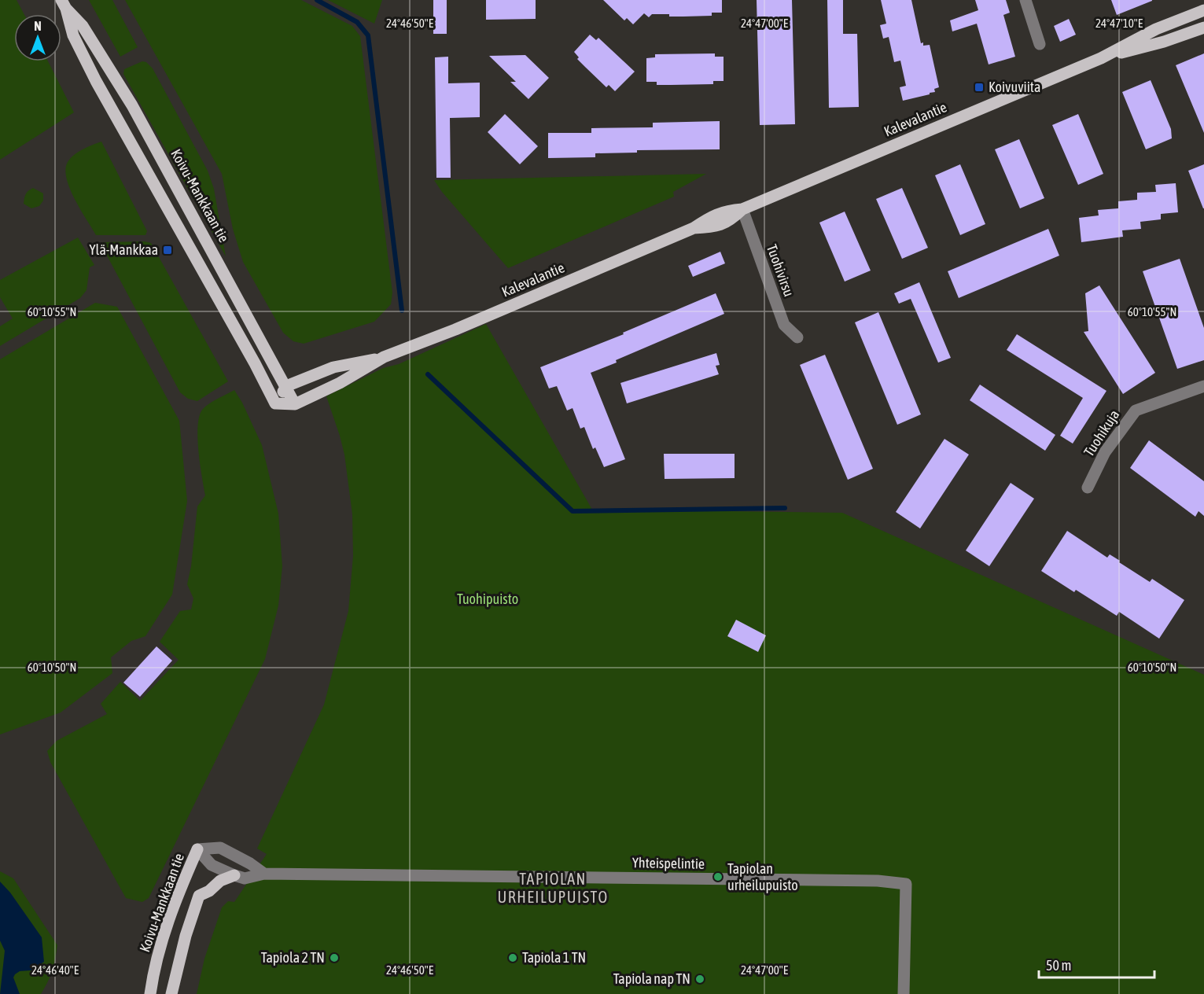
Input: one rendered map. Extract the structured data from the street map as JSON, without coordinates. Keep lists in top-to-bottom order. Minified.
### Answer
{"streets":{"main road":["Kalevalantie","Koivu-Mankkaan tie"],"street":["Tuohivirsu","Tuohikuja","Yhteispelintie"]},"crossings":[["Kalevalantie","Koivu-Mankkaan tie"],["Kalevalantie","Tuohivirsu"],["Koivu-Mankkaan tie","Yhteispelintie"]],"districts":["TAPIOLAN URHEILUPUISTO"],"parks":["Tuohipuisto"],"places":{"transit":["Koivuviita","Ylä-Mankkaa"],"other":["Tapiolan urheilupuisto","Tapiola 2 TN","Tapiola 1 TN","Tapiola nap TN"]},"scale_bar":"50 m","north":"top","coordinates":["24°46'50\"E","24°47'00\"E","24°47'10\"E","60°10'55\"N","60°10'50\"N","24°46'40\"E"]}
